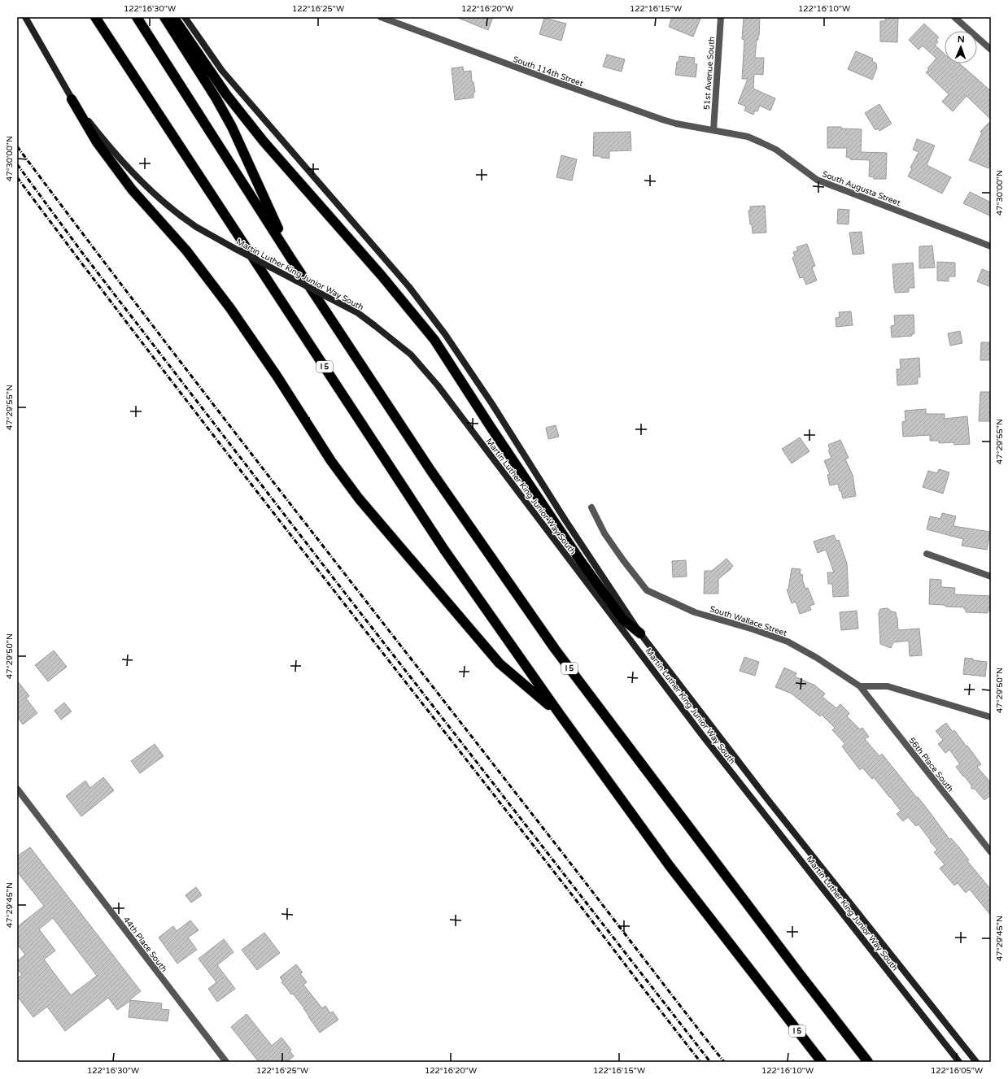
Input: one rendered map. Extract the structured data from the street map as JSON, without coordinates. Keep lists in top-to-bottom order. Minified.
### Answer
{"streets":{"highway":["I 5"],"main road":["Martin Luther King Junior Way South"],"street":["South 114th Street","51st Avenue South","South Augusta Street","South Wallace Street","56th Place South","44th Place South"]},"crossings":[["South 114th Street","51st Avenue South"],["South 114th Street","South Augusta Street"],["51st Avenue South","South Augusta Street"],["South Wallace Street","56th Place South"]],"north":"top","coordinates":["122°16'30\"W","122°16'25\"W","122°16'20\"W","122°16'15\"W","122°16'10\"W","47°30'00\"N","47°29'55\"N","47°29'50\"N","47°29'45\"N","122°16'05\"W"]}
